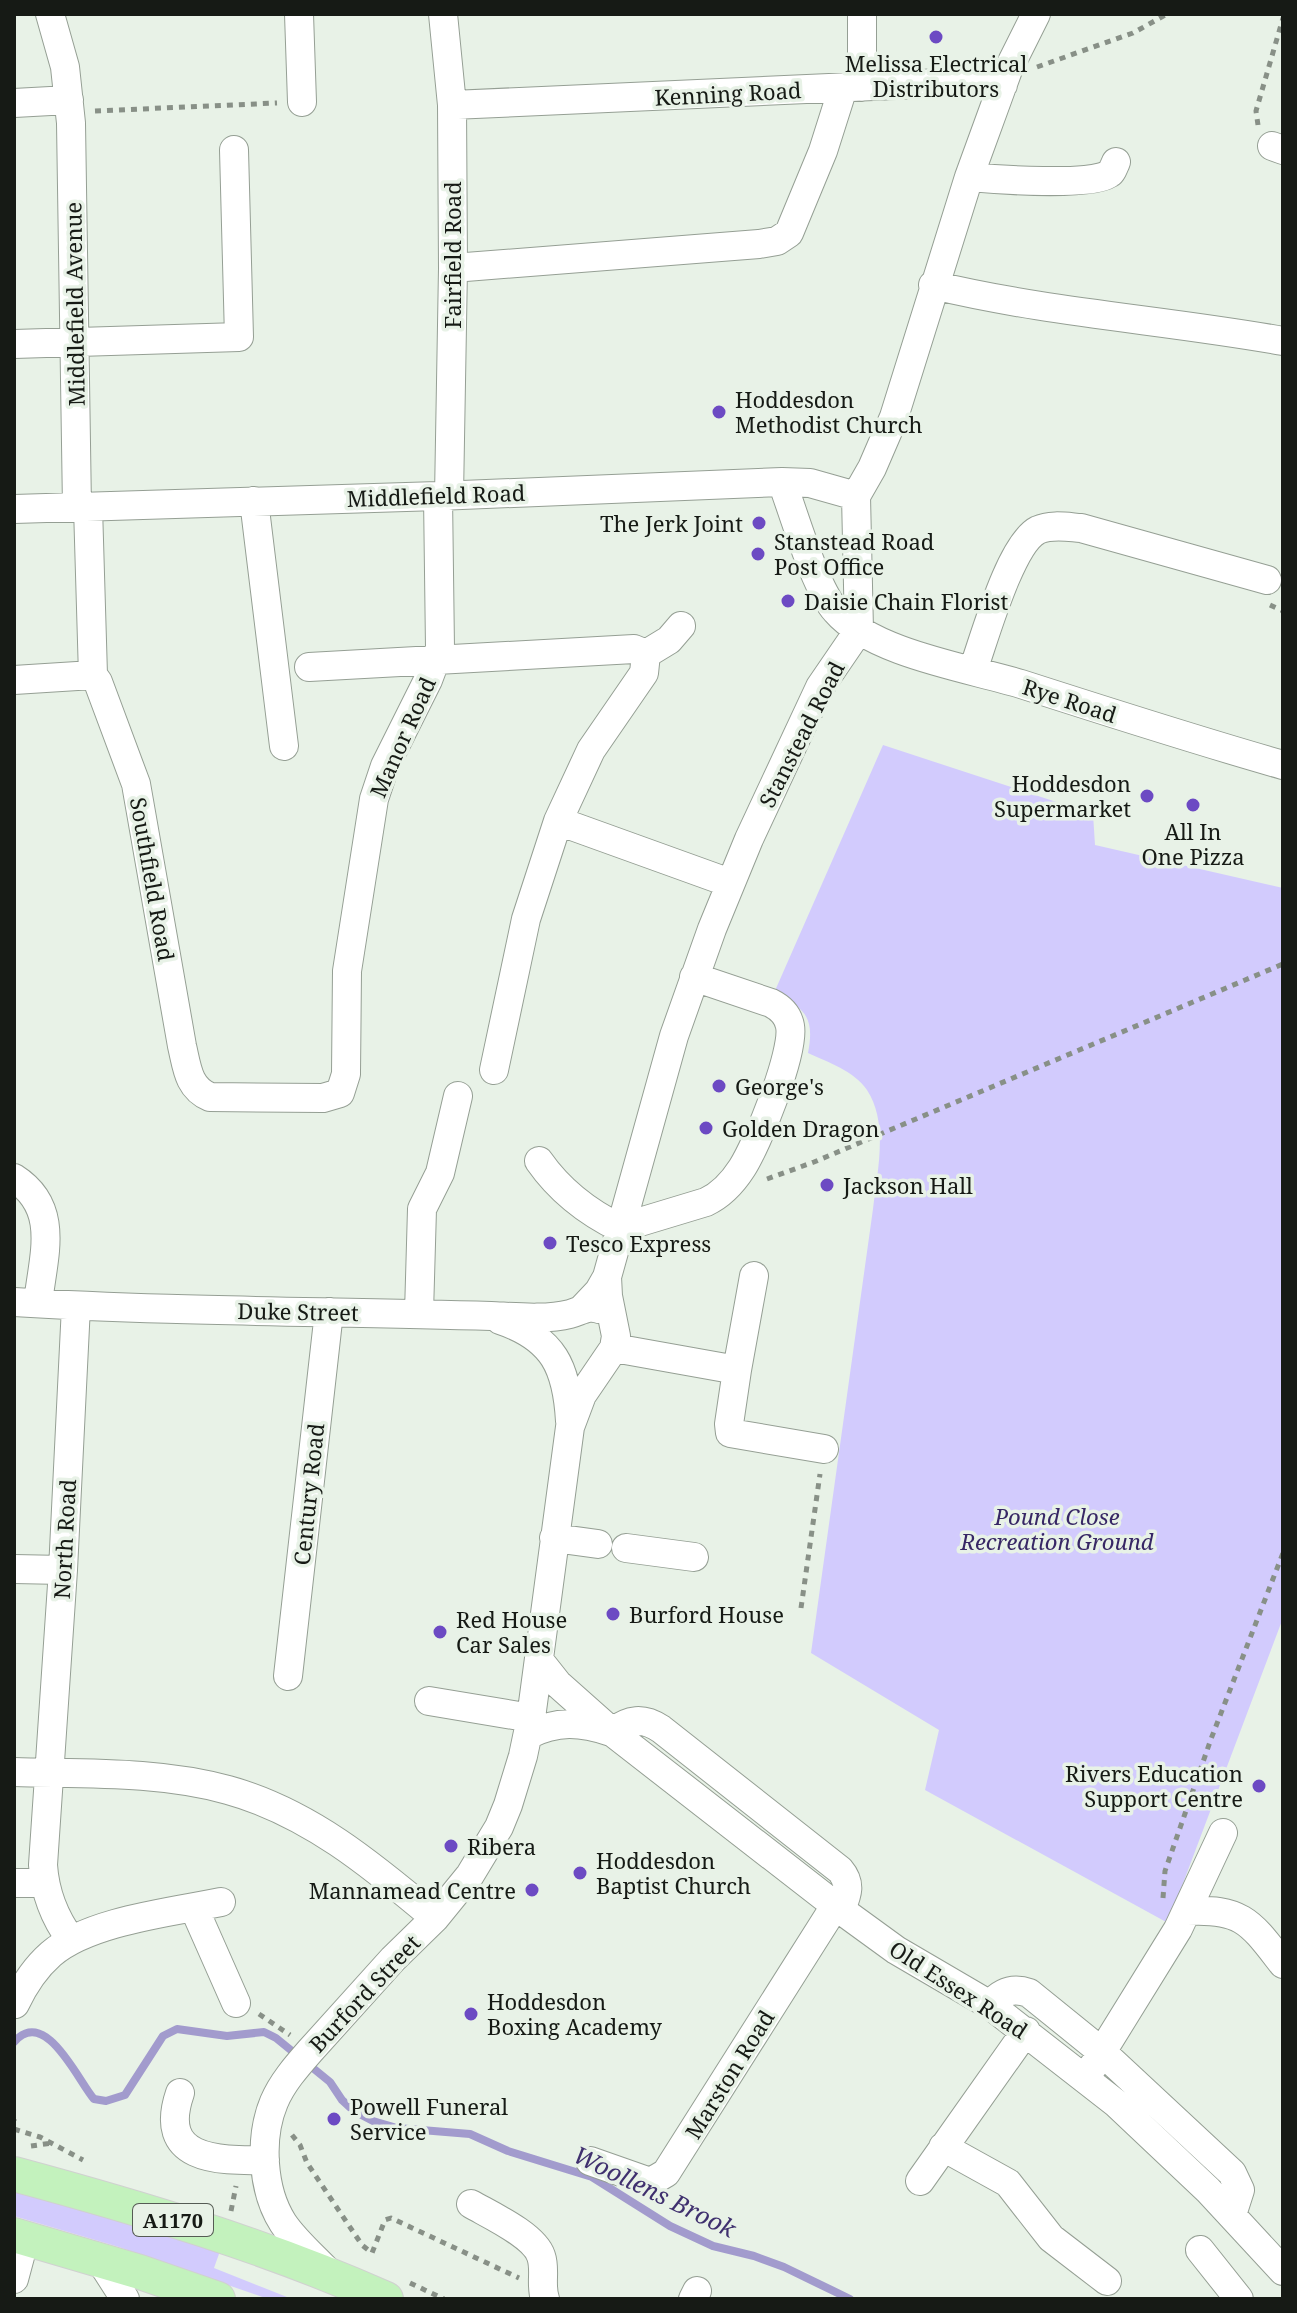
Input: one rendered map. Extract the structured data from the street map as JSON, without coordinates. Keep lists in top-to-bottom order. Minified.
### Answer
{"streets":{"main road":["A1170"],"street":["Kenning Road","Fairfield Road","Middlefield Avenue","Middlefield Road","Rye Road","Stanstead Road","Manor Road","Southfield Road","Duke Street","Century Road","North Road","Old Essex Road","Burford Street","Marston Road"]},"crossings":[["Kenning Road","Fairfield Road"],["Fairfield Road","Middlefield Road"],["Fairfield Road","Manor Road"],["Middlefield Avenue","Middlefield Road"],["Middlefield Avenue","Southfield Road"],["Middlefield Road","Rye Road"],["Middlefield Road","Manor Road"],["Middlefield Road","Southfield Road"],["Rye Road","Stanstead Road"],["Manor Road","Southfield Road"],["Duke Street","Century Road"],["Duke Street","North Road"],["Duke Street","Burford Street"],["Old Essex Road","Burford Street"],["Old Essex Road","Marston Road"],["Burford Street","A1170"]],"water":["Woollens Brook"],"parks":["Pound Close Recreation Ground"],"places":["Melissa Electrical Distributors","Hoddesdon Methodist Church","The Jerk Joint","Stanstead Road Post Office","Daisie Chain Florist","Hoddesdon Supermarket","All In One Pizza","George's","Golden Dragon","Jackson Hall","Tesco Express","Burford House","Red House Car Sales","Rivers Education Support Centre","Ribera","Hoddesdon Baptist Church","Mannamead Centre","Hoddesdon Boxing Academy","Powell Funeral Service"]}
